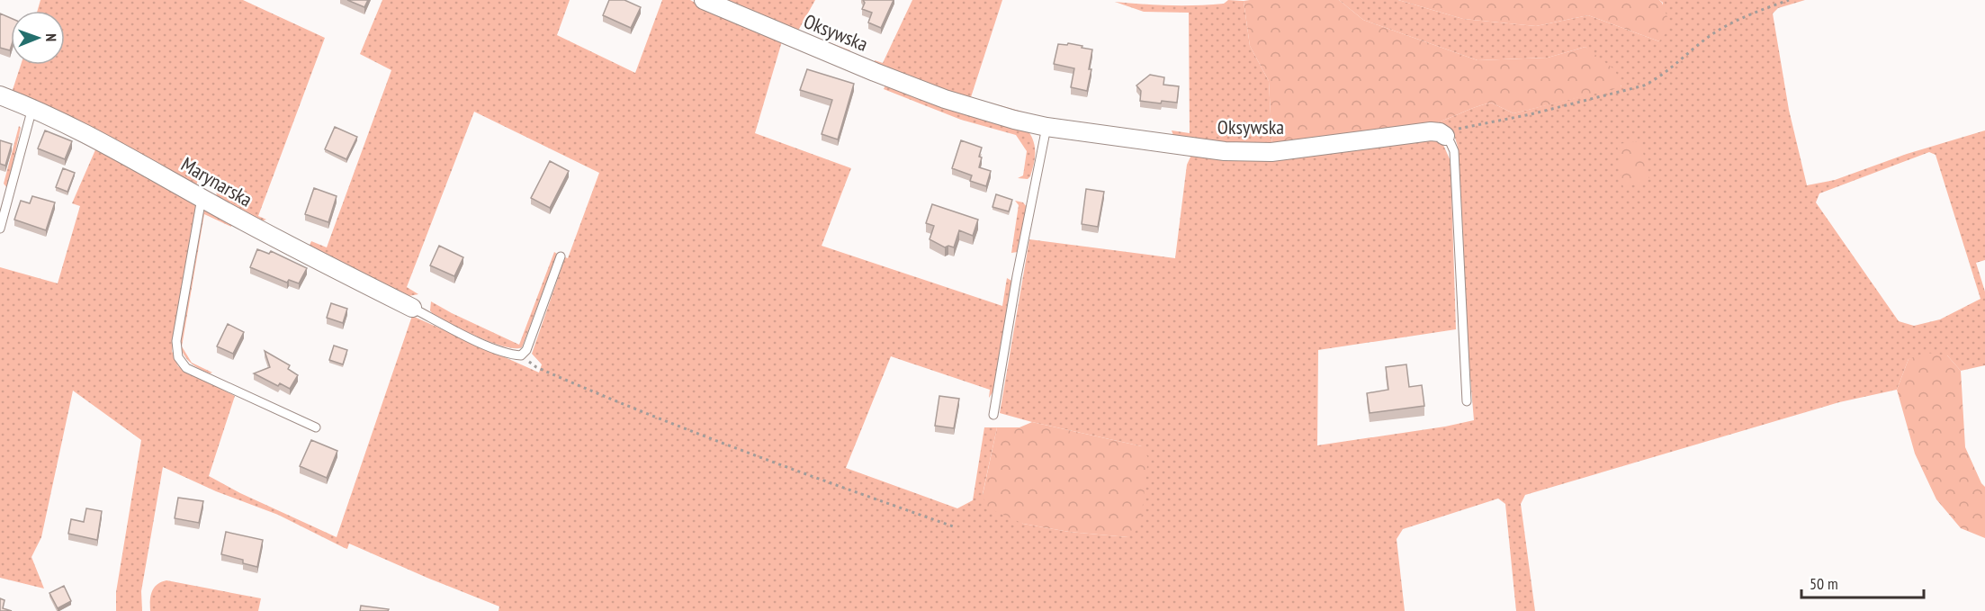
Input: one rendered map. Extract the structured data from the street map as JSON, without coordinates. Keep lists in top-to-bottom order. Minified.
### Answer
{"streets":{"street":["Oksywska","Marynarska"]},"scale_bar":"50 m","north":"right"}
